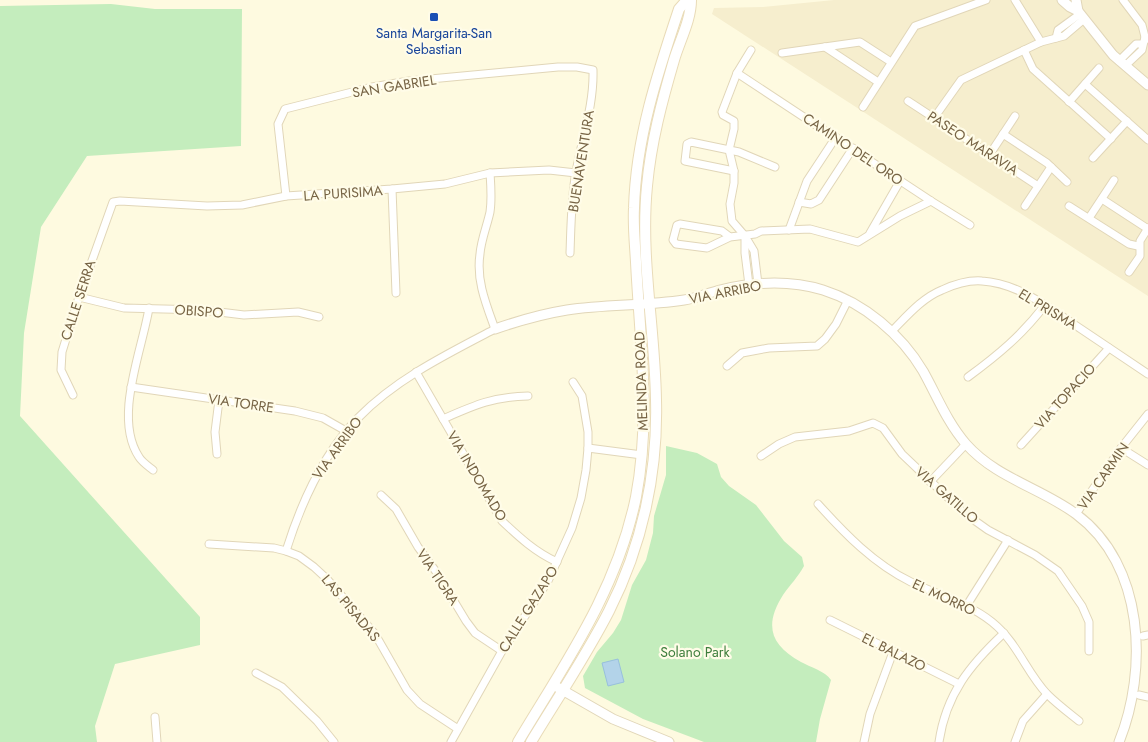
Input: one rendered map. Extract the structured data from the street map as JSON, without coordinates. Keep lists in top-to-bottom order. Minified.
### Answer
{"streets":{"main road":["MELINDA ROAD"],"street":["SAN GABRIEL","PASEO MARAVIA","CAMINO DEL ORO","BUENAVENTURA","LA PURISIMA","VIA ARRIBO","CALLE SERRA","EL PRISMA","OBISPO","VIA TOPACIO","VIA TORRE","VIA INDOMADO","VIA CARMIN","VIA GATILLO","VIA TIGRA","EL MORRO","LAS PISADAS","CALLE GAZAPO","EL BALAZO"]},"crossings":[["SAN GABRIEL","BUENAVENTURA"],["SAN GABRIEL","LA PURISIMA"],["BUENAVENTURA","LA PURISIMA"],["LA PURISIMA","CALLE SERRA"],["VIA ARRIBO","EL PRISMA"],["VIA ARRIBO","MELINDA ROAD"],["VIA ARRIBO","VIA TORRE"],["VIA ARRIBO","VIA INDOMADO"],["VIA ARRIBO","VIA CARMIN"],["VIA ARRIBO","LAS PISADAS"],["CALLE SERRA","OBISPO"],["EL PRISMA","VIA TOPACIO"],["VIA INDOMADO","CALLE GAZAPO"],["VIA TIGRA","CALLE GAZAPO"],["LAS PISADAS","CALLE GAZAPO"]],"parks":["Solano Park"],"places":{"transit":["Santa Margarita-San Sebastian"]}}
